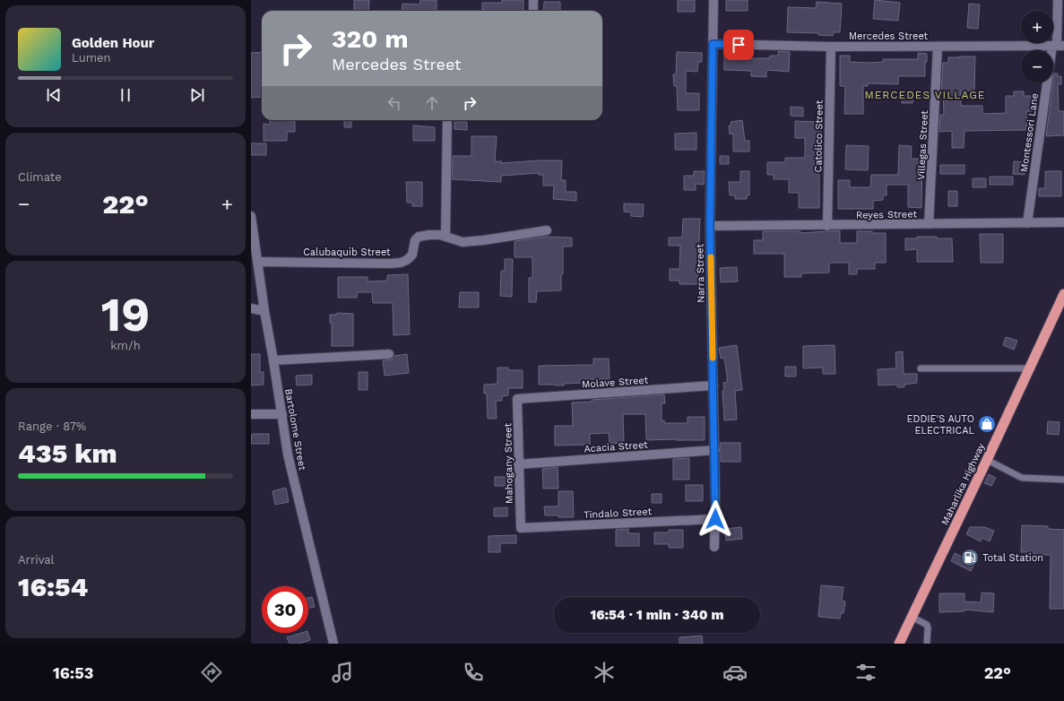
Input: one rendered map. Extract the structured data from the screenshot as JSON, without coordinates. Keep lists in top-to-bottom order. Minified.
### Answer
{"streets":{"highway":["Maharlika Highway"],"street":["Mercedes Street","Montessori Lane","Catolico Street","Villegas Street","Reyes Street","Calubaquib Street","Narra Street","Molave Street","Bartolome Street","Acacia Street","Mahogany Street","Tindalo Street"]},"crossings":[["Mercedes Street","Montessori Lane"],["Mercedes Street","Catolico Street"],["Mercedes Street","Villegas Street"],["Mercedes Street","Narra Street"],["Montessori Lane","Reyes Street"],["Catolico Street","Reyes Street"],["Villegas Street","Reyes Street"],["Reyes Street","Narra Street"],["Calubaquib Street","Bartolome Street"],["Narra Street","Molave Street"],["Narra Street","Acacia Street"],["Narra Street","Tindalo Street"],["Molave Street","Mahogany Street"],["Acacia Street","Mahogany Street"],["Mahogany Street","Tindalo Street"]],"districts":["MERCEDES VILLAGE"],"places":{"shop":["EDDIE'S AUTO ELECTRICAL"],"fuel station":["Total Station"]},"page":{"map_buttons":["+","−"],"turn":["320 m","Mercedes Street"],"song":["Golden Hour","Lumen"],"tile":["Climate",["19","km/h"],["Range · 87%","435 km"],["Arrival","16:54"]],"heat":["−","22°","+"],"limit":"30","trip":"16:54 · 1 min · 340 m","tabs":["16:53","22°"]}}
